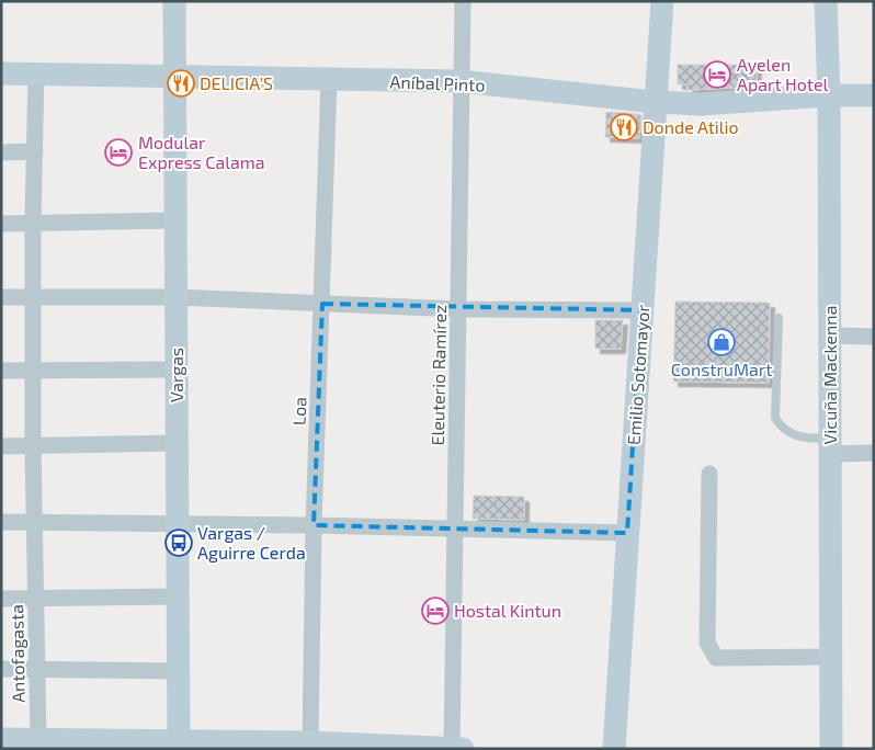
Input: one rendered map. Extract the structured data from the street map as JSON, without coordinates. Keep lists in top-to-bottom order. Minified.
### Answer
{"streets":{"street":["Aníbal Pinto","Vargas","Eleuterio Ramírez","Emilio Sotomayor","Vicuña Mackenna","Loa","Antofagasta"]},"crossings":[["Aníbal Pinto","Vargas"],["Aníbal Pinto","Eleuterio Ramírez"],["Aníbal Pinto","Emilio Sotomayor"],["Aníbal Pinto","Vicuña Mackenna"],["Aníbal Pinto","Loa"],["Aníbal Pinto","Antofagasta"]],"places":{"hotel":["Ayelen Apart Hotel","Modular Express Calama","Hostal Kintun"],"restaurant":["DELICIA'S","Donde Atilio"],"shop":["ConstruMart"],"bus stop":["Vargas / Aguirre Cerda"]}}
